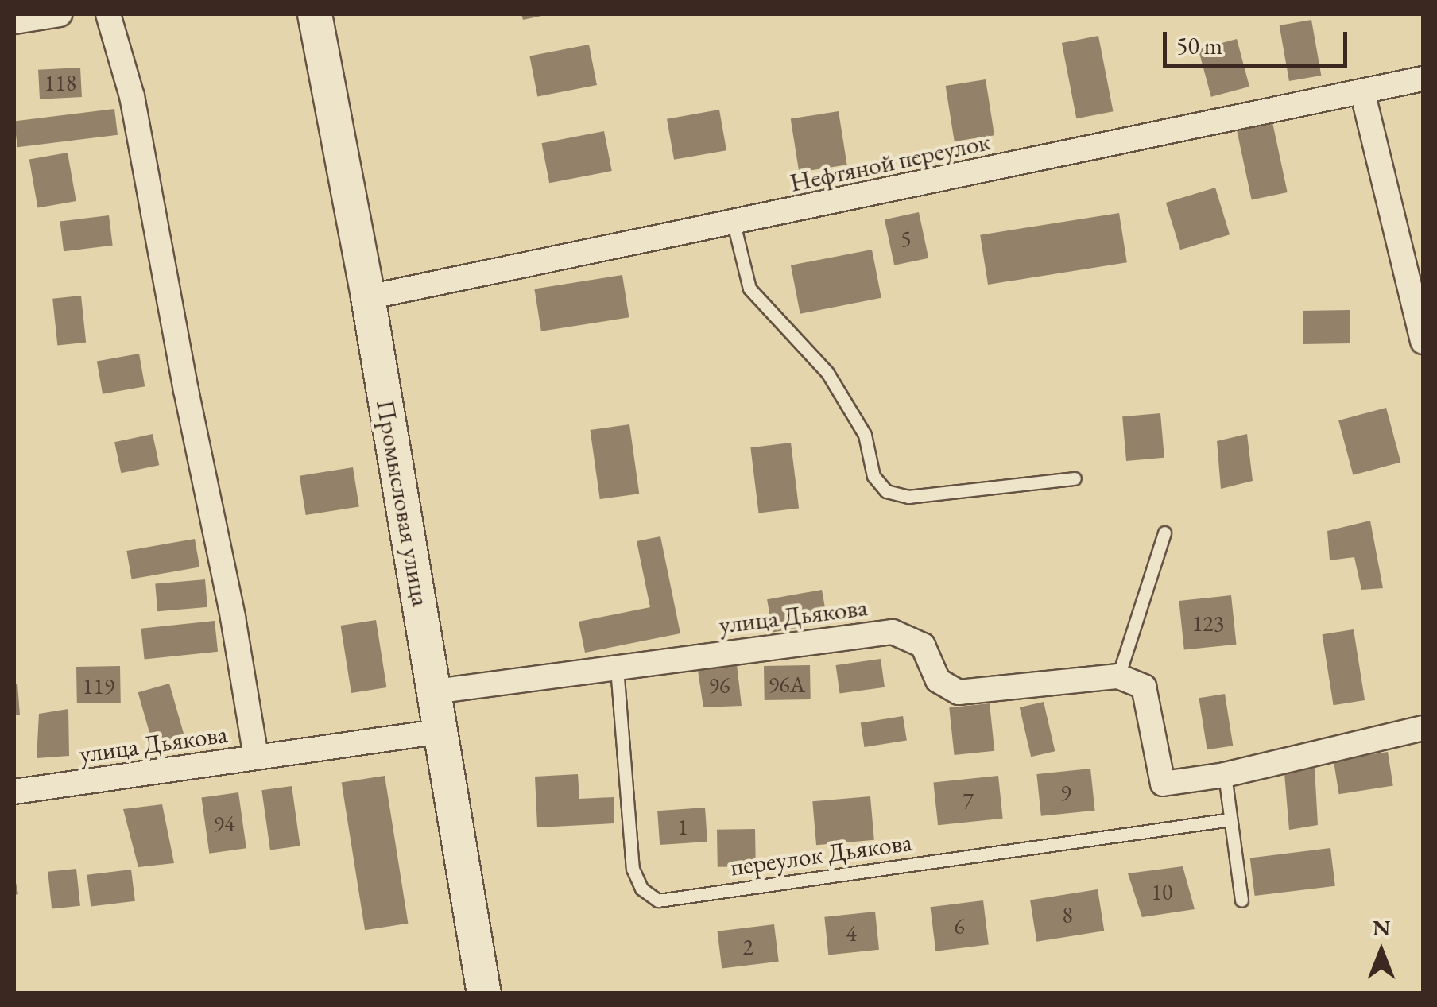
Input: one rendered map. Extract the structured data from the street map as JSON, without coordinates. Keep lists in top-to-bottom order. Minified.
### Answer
{"streets":{"street":["Нефтяной переулок","Промысловая улица","улица Дьякова"],"lane":["переулок Дьякова"]},"crossings":[["Нефтяной переулок","Промысловая улица"],["Промысловая улица","улица Дьякова"],["улица Дьякова","переулок Дьякова"]],"house_numbers":["118","5","123","96А","96","119","9","7","94","1","10","8","6","4","2"],"scale_bar":"50 m","north":"top"}
